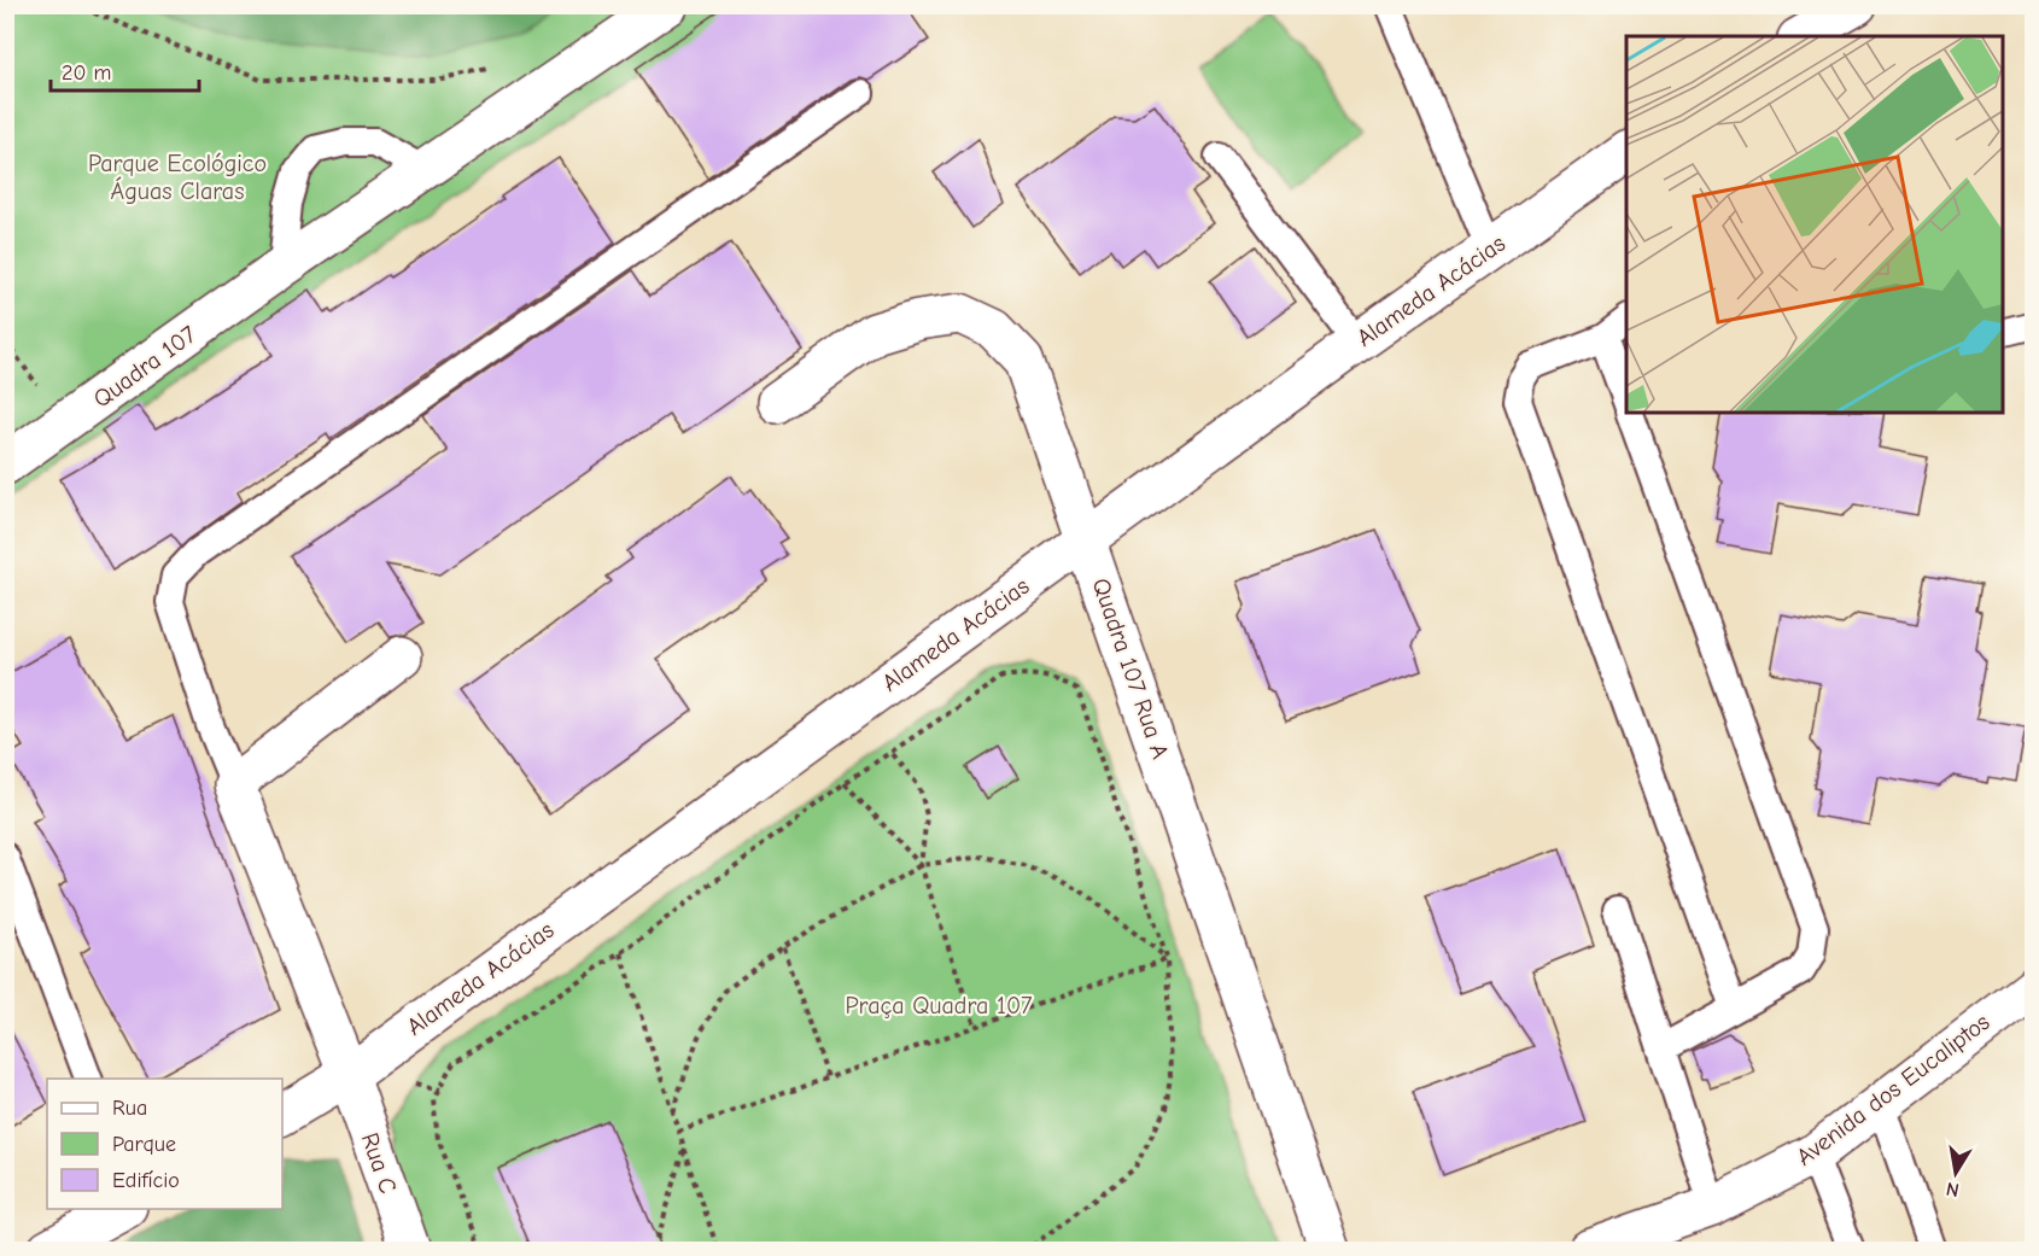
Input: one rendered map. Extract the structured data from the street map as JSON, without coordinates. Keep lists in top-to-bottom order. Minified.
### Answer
{"streets":{"street":["Alameda Acácias","Quadra 107","Quadra 107 Rua A","Avenida dos Eucaliptos","Rua C"]},"crossings":[["Alameda Acácias","Quadra 107 Rua A"],["Alameda Acácias","Rua C"]],"parks":["Parque Ecológico Águas Claras","Praça Quadra 107"],"legend":["Rua","Parque","Edifício"],"scale_bar":"20 m","north":"bottom"}
